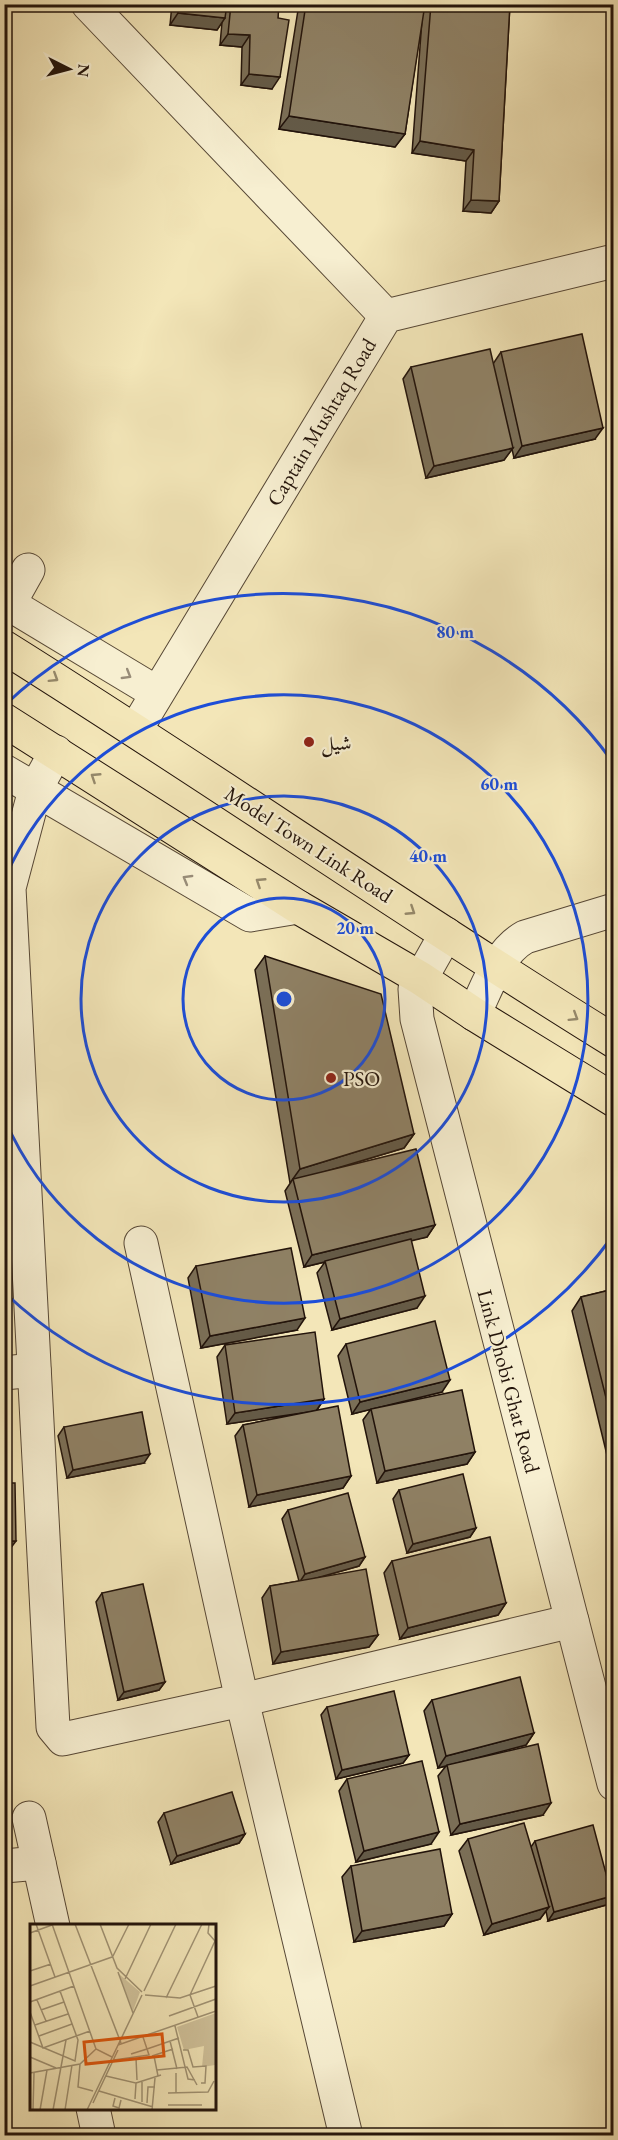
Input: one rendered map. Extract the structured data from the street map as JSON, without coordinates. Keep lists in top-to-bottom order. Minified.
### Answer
{"streets":{"main road":["Model Town Link Road"],"street":["Captain Mushtaq Road","Link Dhobi Ghat Road"]},"crossings":[["Captain Mushtaq Road","Model Town Link Road"]],"places":["شیل","PSO"],"north":"right","rings":["80 m","60 m","40 m","20 m"]}
